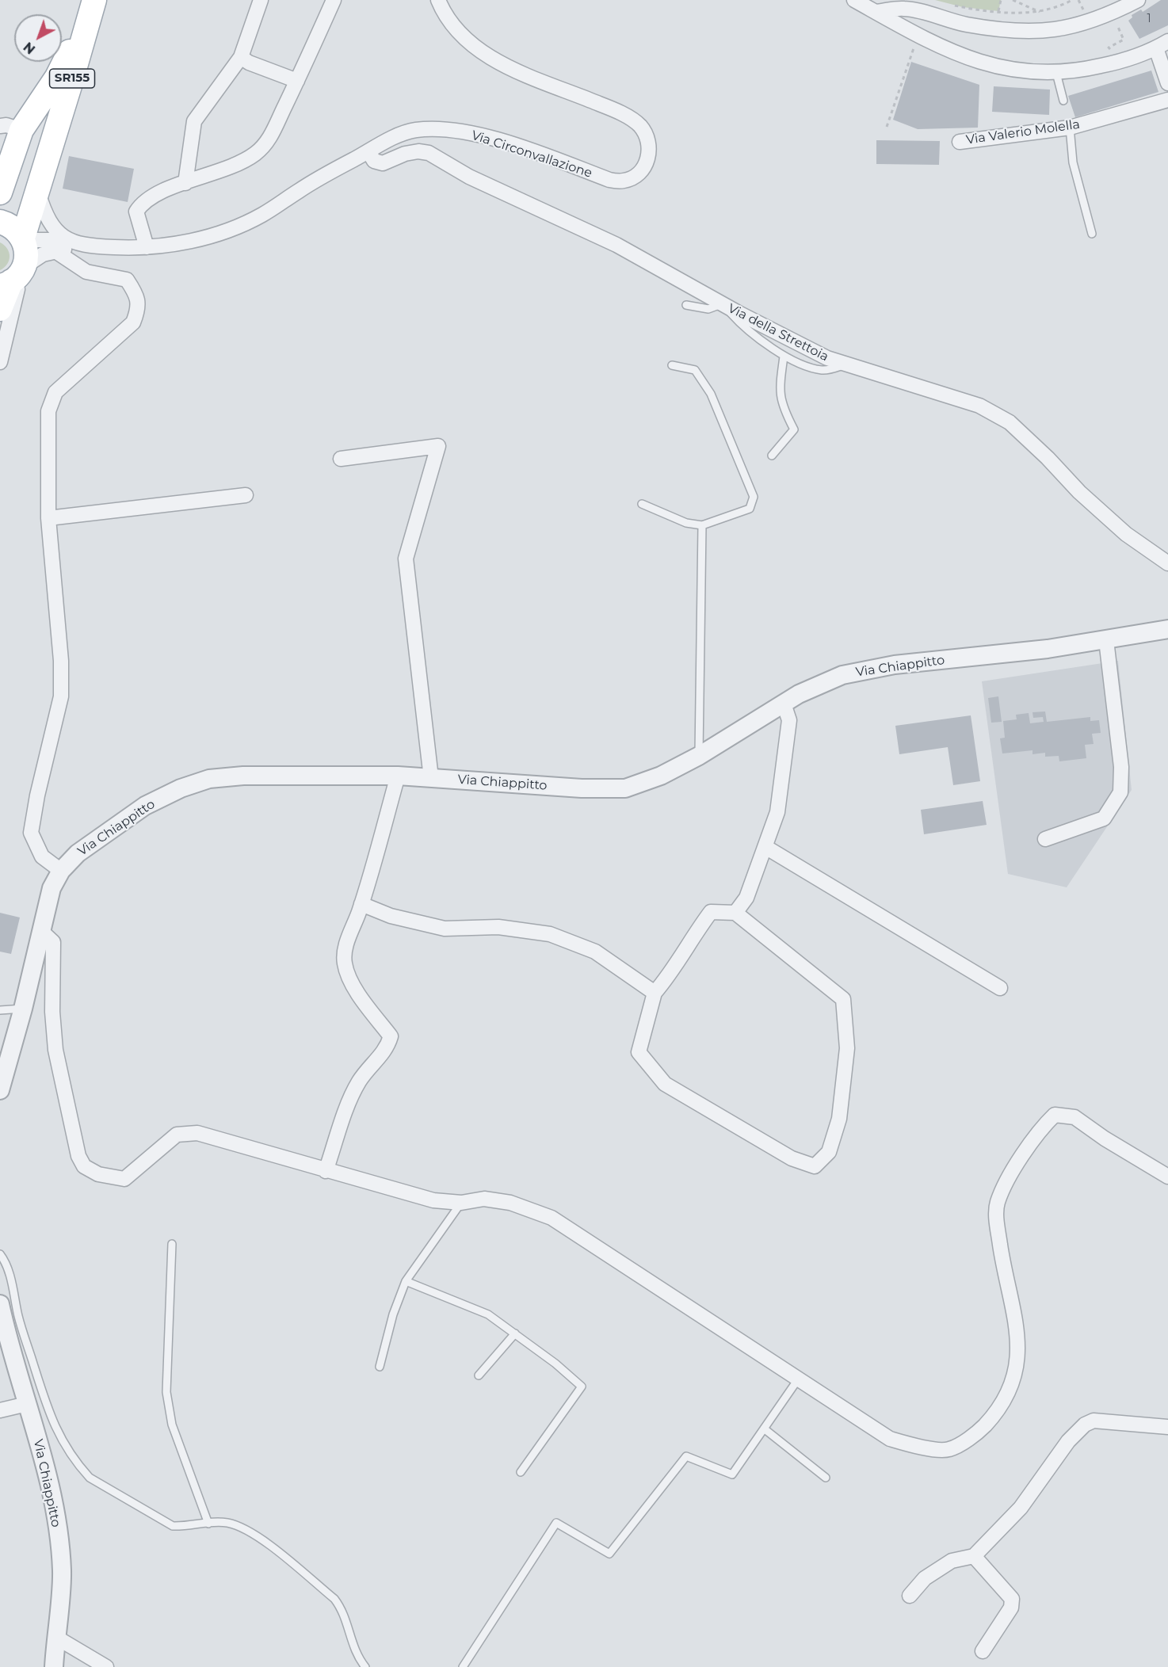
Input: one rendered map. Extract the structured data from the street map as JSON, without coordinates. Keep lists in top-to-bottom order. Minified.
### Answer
{"streets":{"main road":["SR155"],"street":["Via Valerio Molella","Via Circonvallazione","Via della Strettoia","Via Chiappitto"]},"crossings":[["SR155","Via Circonvallazione"],["Via Circonvallazione","Via della Strettoia"]],"house_numbers":["1"],"north":"bottom left"}
